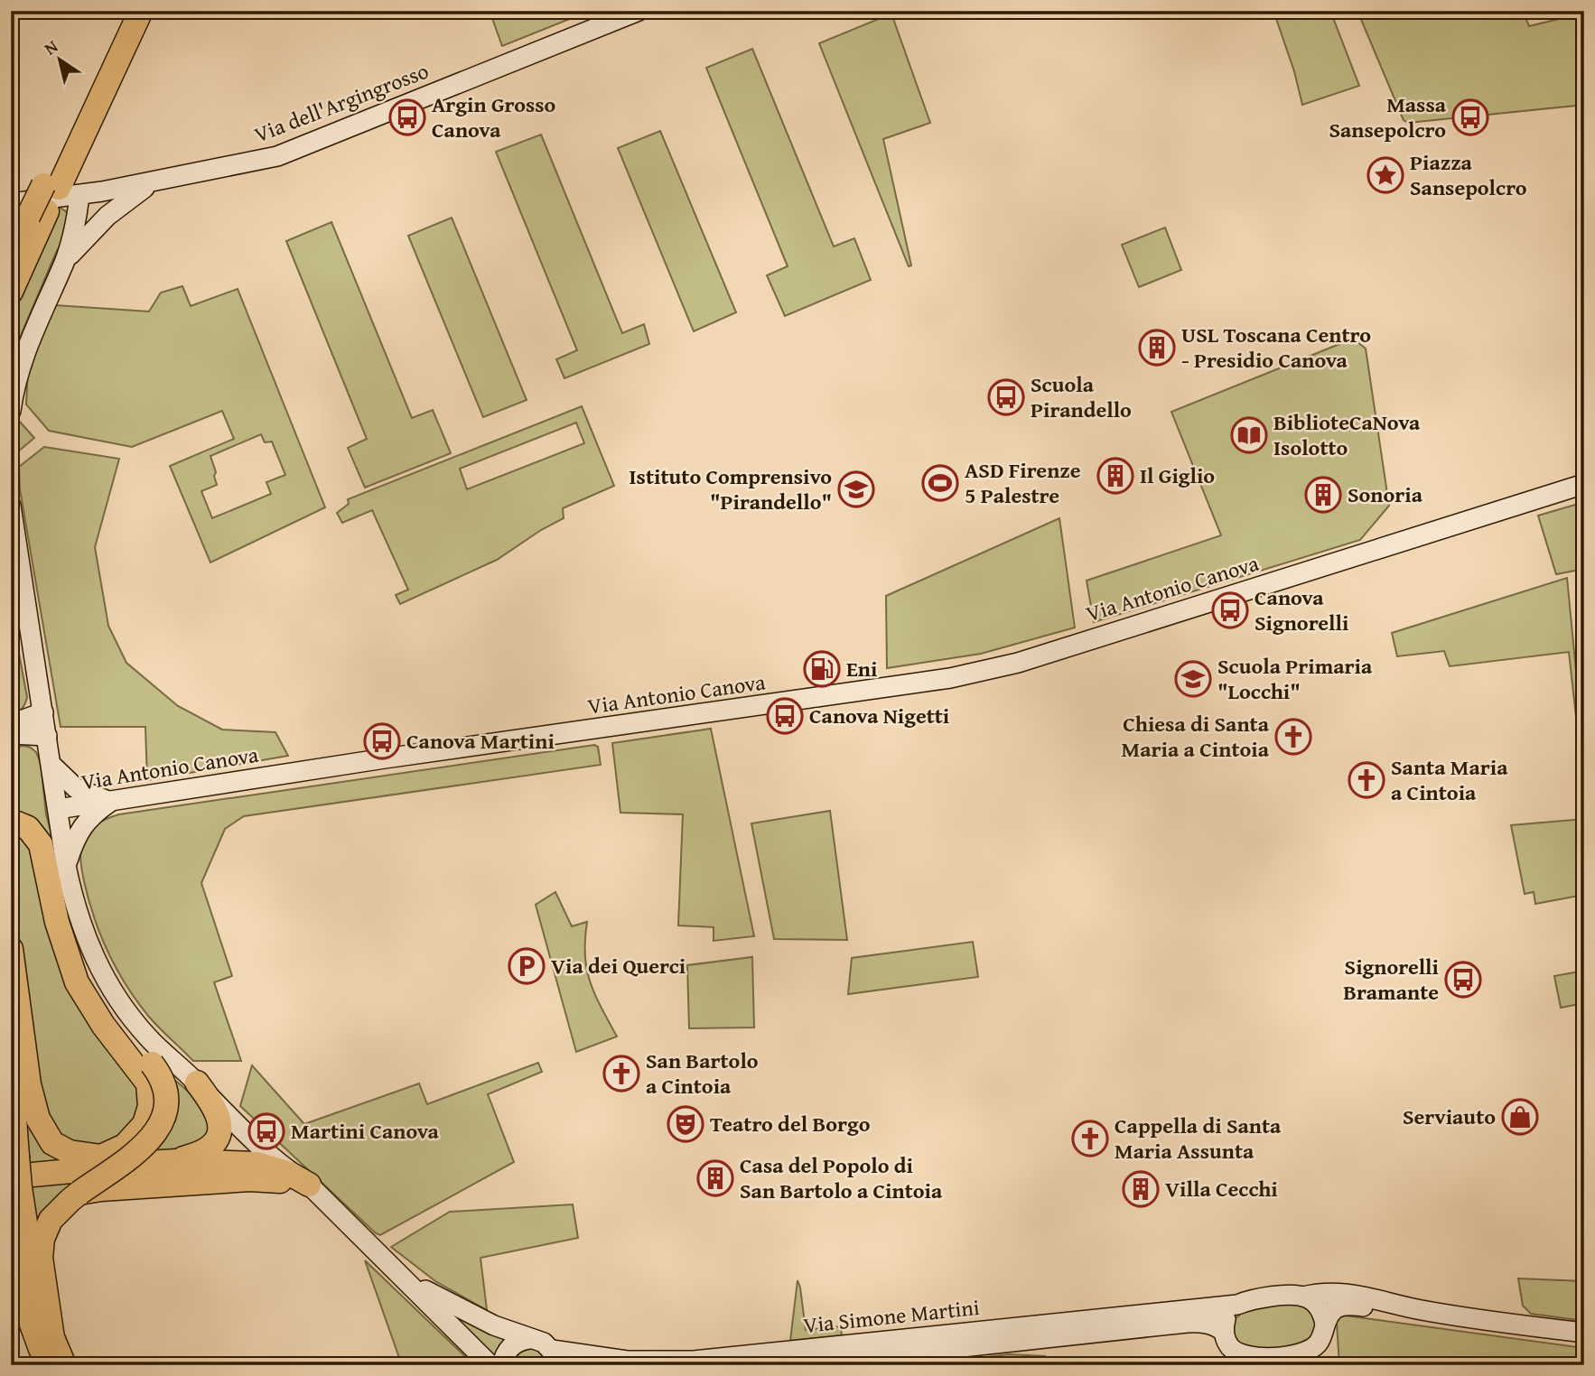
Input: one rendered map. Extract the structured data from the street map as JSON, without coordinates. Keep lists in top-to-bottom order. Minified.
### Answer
{"streets":{"street":["Via dell'Argingrosso","Via Antonio Canova","Via Simone Martini"]},"crossings":[["Via Antonio Canova","Via Simone Martini"]],"places":{"bus stop":["Argin Grosso Canova","Massa Sansepolcro","Scuola Pirandello","Canova Signorelli","Canova Nigetti","Canova Martini","Signorelli Bramante","Martini Canova"],"place":["Piazza Sansepolcro"],"building":["USL Toscana Centro - Presidio Canova","Il Giglio","Sonoria","Casa del Popolo di San Bartolo a Cintoia","Villa Cecchi"],"library":["BiblioteCaNova Isolotto"],"sports":["ASD Firenze 5 Palestre"],"school or university":["Istituto Comprensivo \"Pirandello\"","Scuola Primaria \"Locchi\""],"fuel station":["Eni"],"church":["Chiesa di Santa Maria a Cintoia","Santa Maria a Cintoia","San Bartolo a Cintoia","Cappella di Santa Maria Assunta"],"parking":["Via dei Querci"],"shop":["Serviauto"],"theatre":["Teatro del Borgo"]},"north":"top left"}
